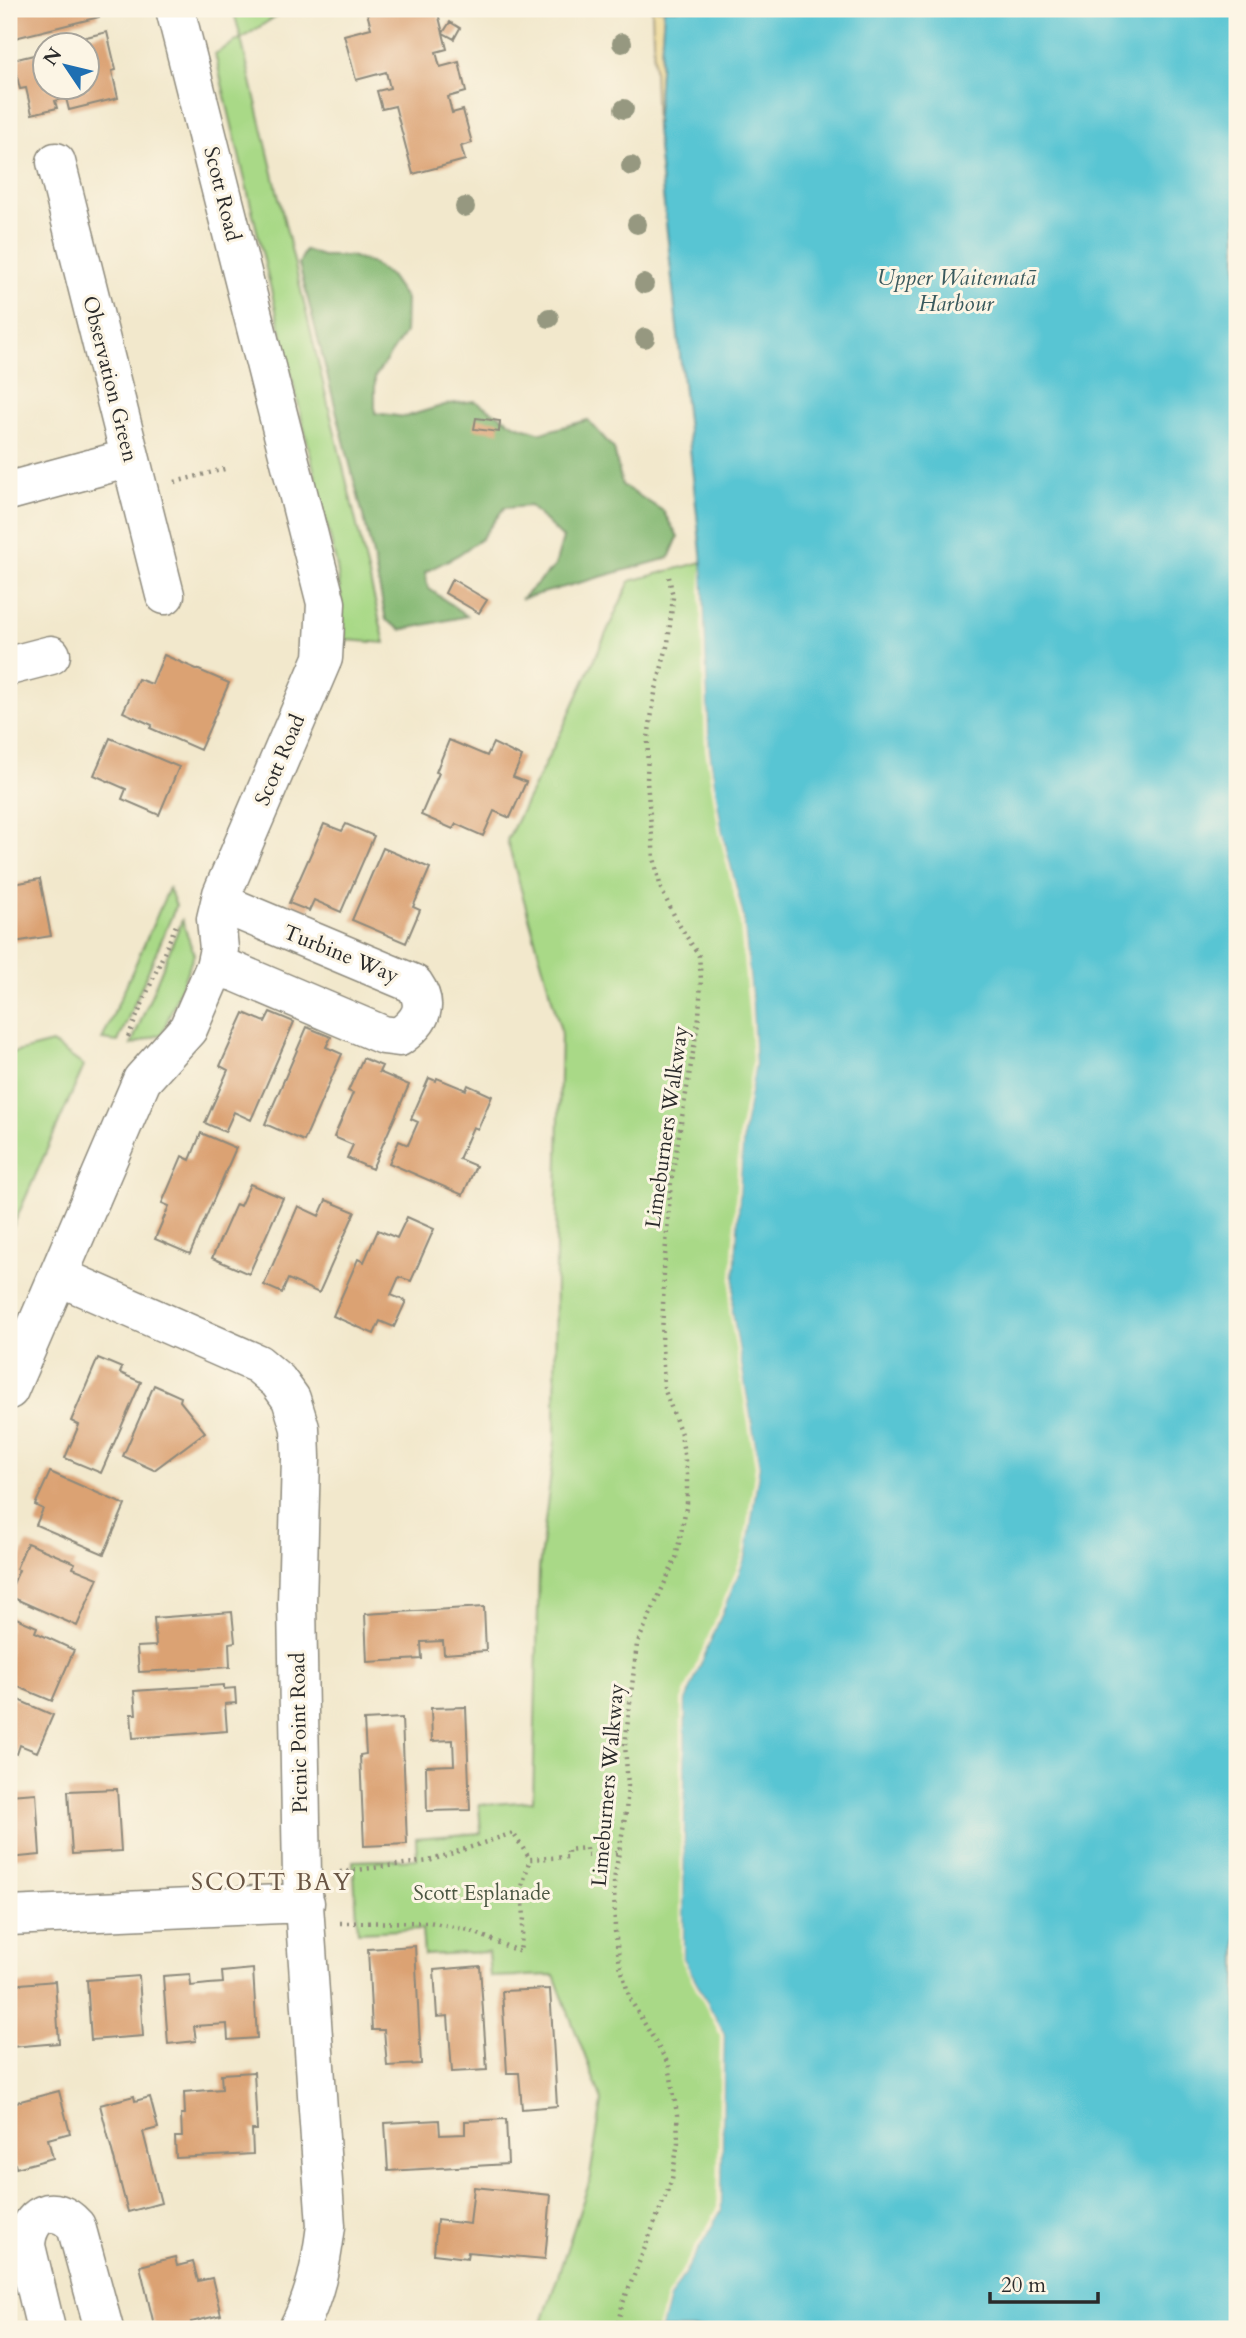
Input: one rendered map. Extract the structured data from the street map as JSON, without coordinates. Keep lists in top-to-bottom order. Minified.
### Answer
{"streets":{"street":["Scott Road","Observation Green","Turbine Way","Picnic Point Road"],"path":["Limeburners Walkway"]},"crossings":[["Scott Road","Turbine Way"],["Scott Road","Picnic Point Road"]],"districts":["SCOTT BAY"],"water":["Upper Waitematā Harbour"],"parks":["Scott Esplanade"],"scale_bar":"20 m","north":"top left"}
